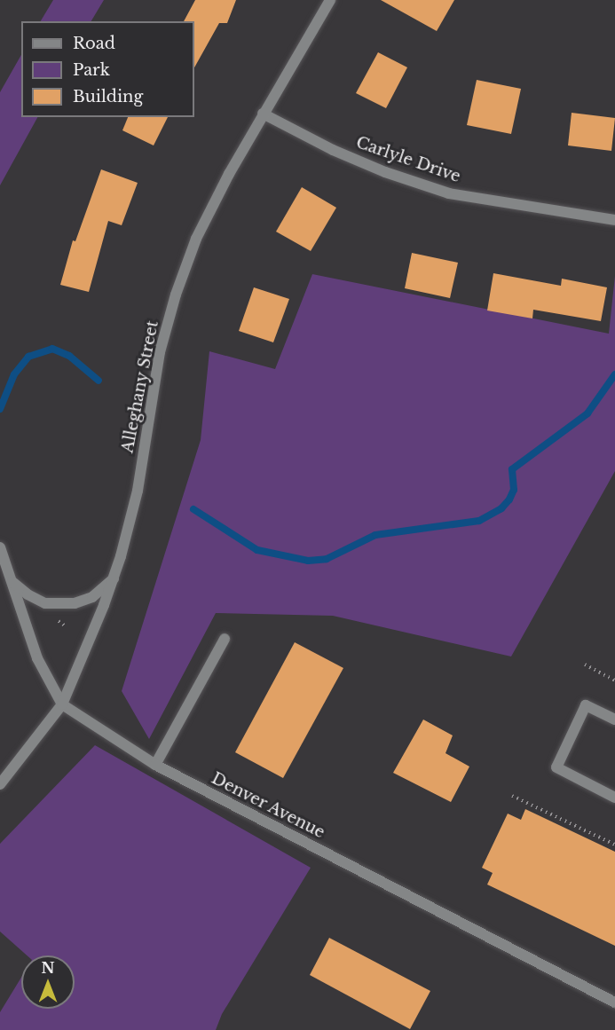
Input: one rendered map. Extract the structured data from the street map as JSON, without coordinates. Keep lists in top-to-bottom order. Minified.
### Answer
{"streets":{"street":["Carlyle Drive","Alleghany Street","Denver Avenue"]},"crossings":[["Carlyle Drive","Alleghany Street"],["Alleghany Street","Denver Avenue"]],"legend":["Road","Park","Building"],"north":"top"}
